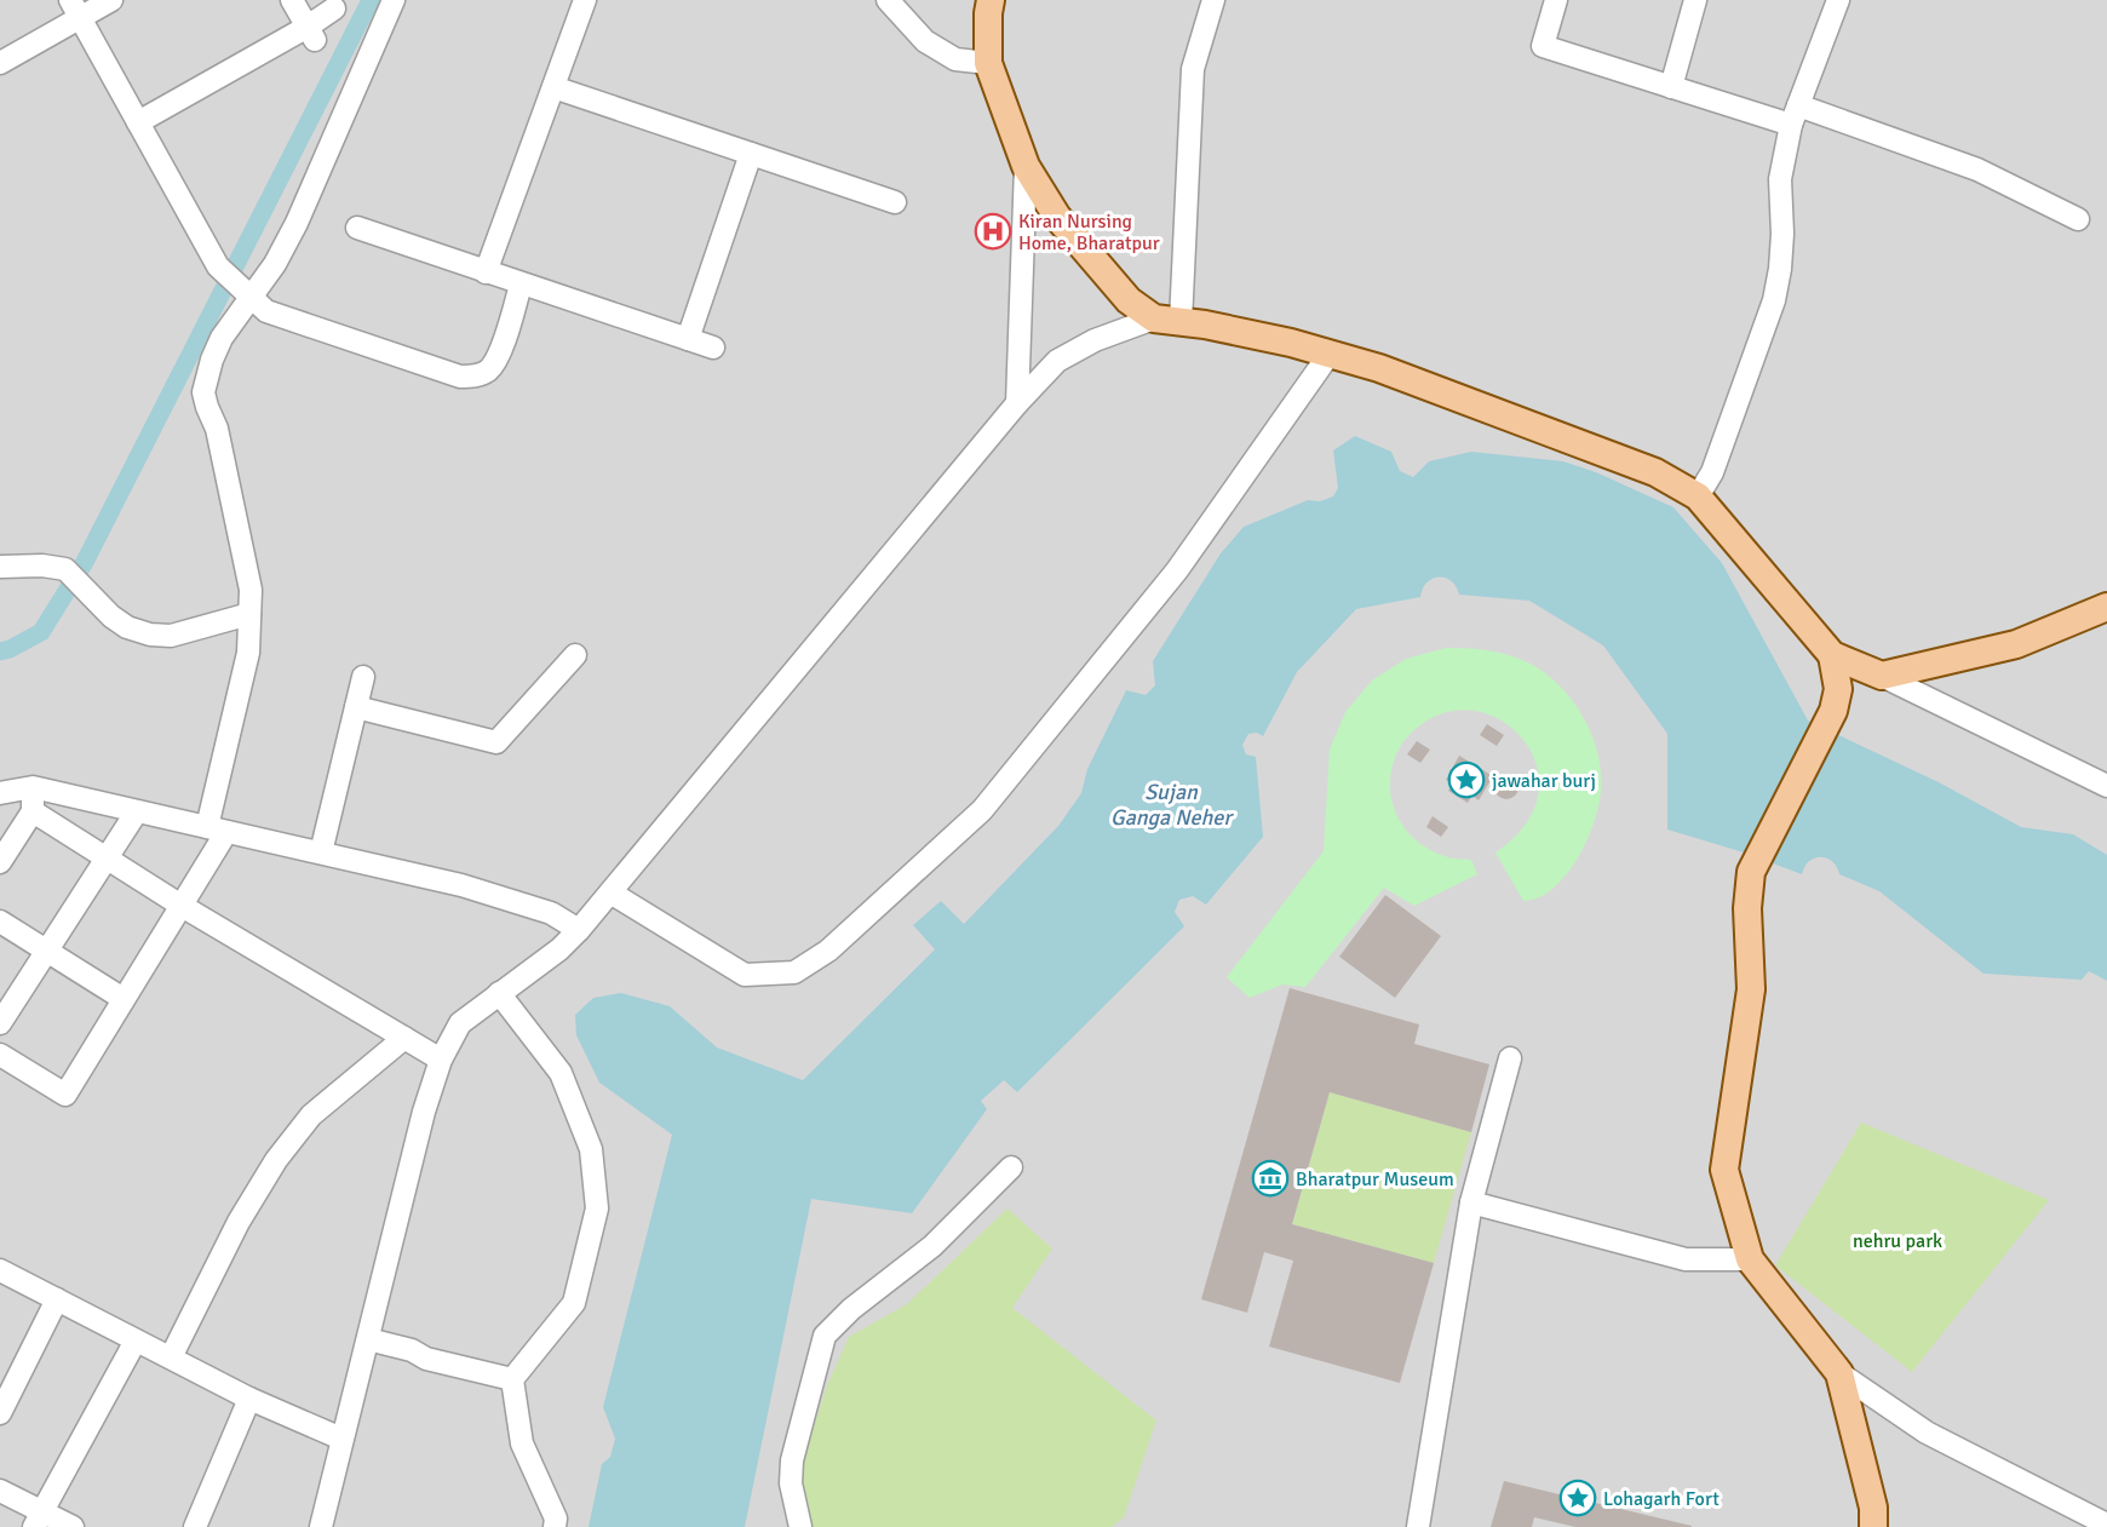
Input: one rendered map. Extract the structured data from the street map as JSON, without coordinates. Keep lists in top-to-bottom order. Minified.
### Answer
{"water":["Sujan Ganga Neher"],"parks":["nehru park"],"places":{"hospital":["Kiran Nursing Home, Bharatpur"],"place":["jawahar burj","Lohagarh Fort"],"museum":["Bharatpur Museum"]}}
